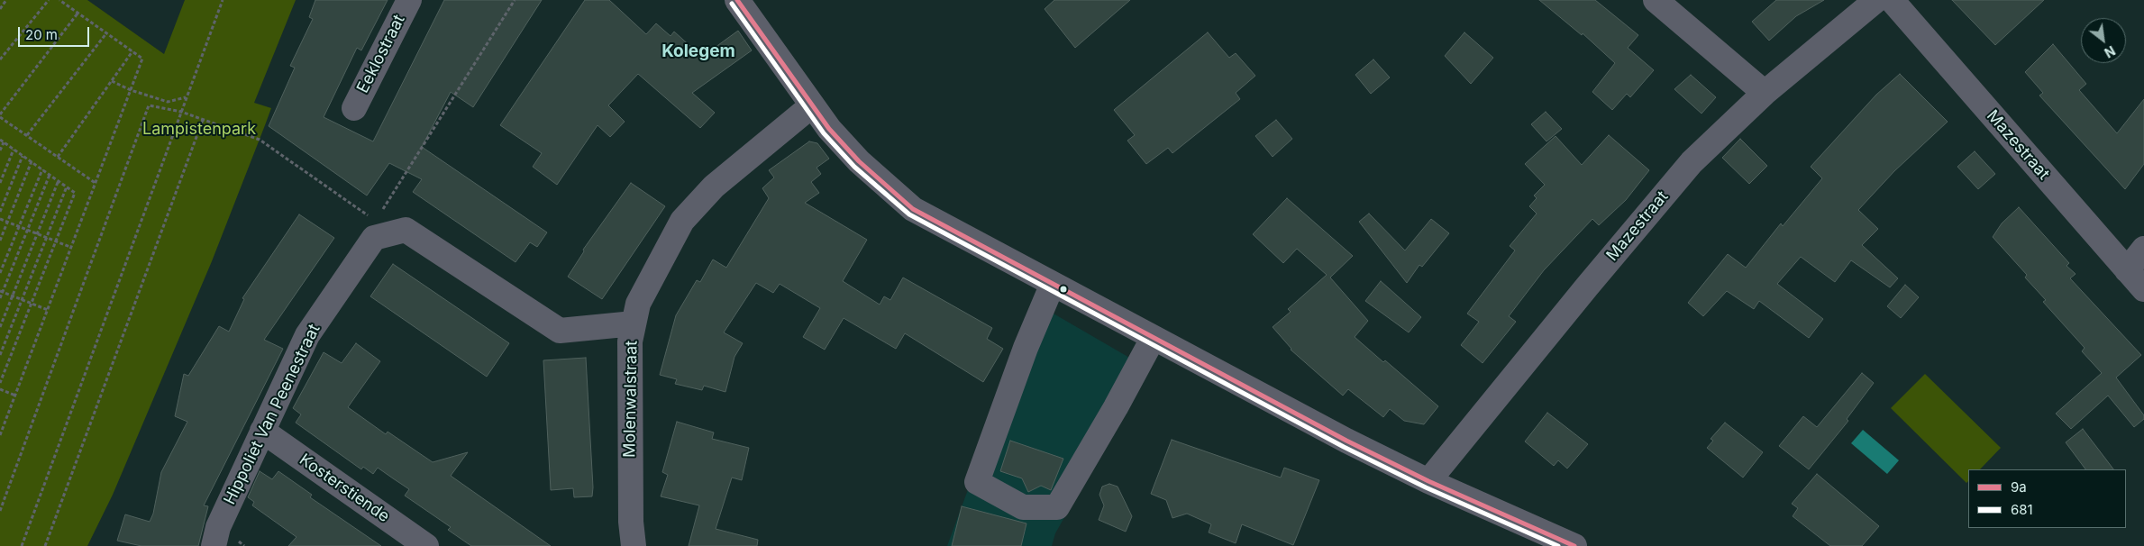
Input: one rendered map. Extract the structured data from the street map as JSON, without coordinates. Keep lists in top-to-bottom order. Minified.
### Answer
{"streets":{"street":["Eeklostraat","Mazestraat","Molenwalstraat","Hippoliet Van Peenestraat","Kosterstiende"]},"crossings":[["Molenwalstraat","Hippoliet Van Peenestraat"],["Hippoliet Van Peenestraat","Kosterstiende"]],"districts":["Kolegem"],"parks":["Lampistenpark"],"lines":["transit line 9a","transit line 681"],"legend":["9a","681"],"scale_bar":"20 m","north":"bottom right"}
